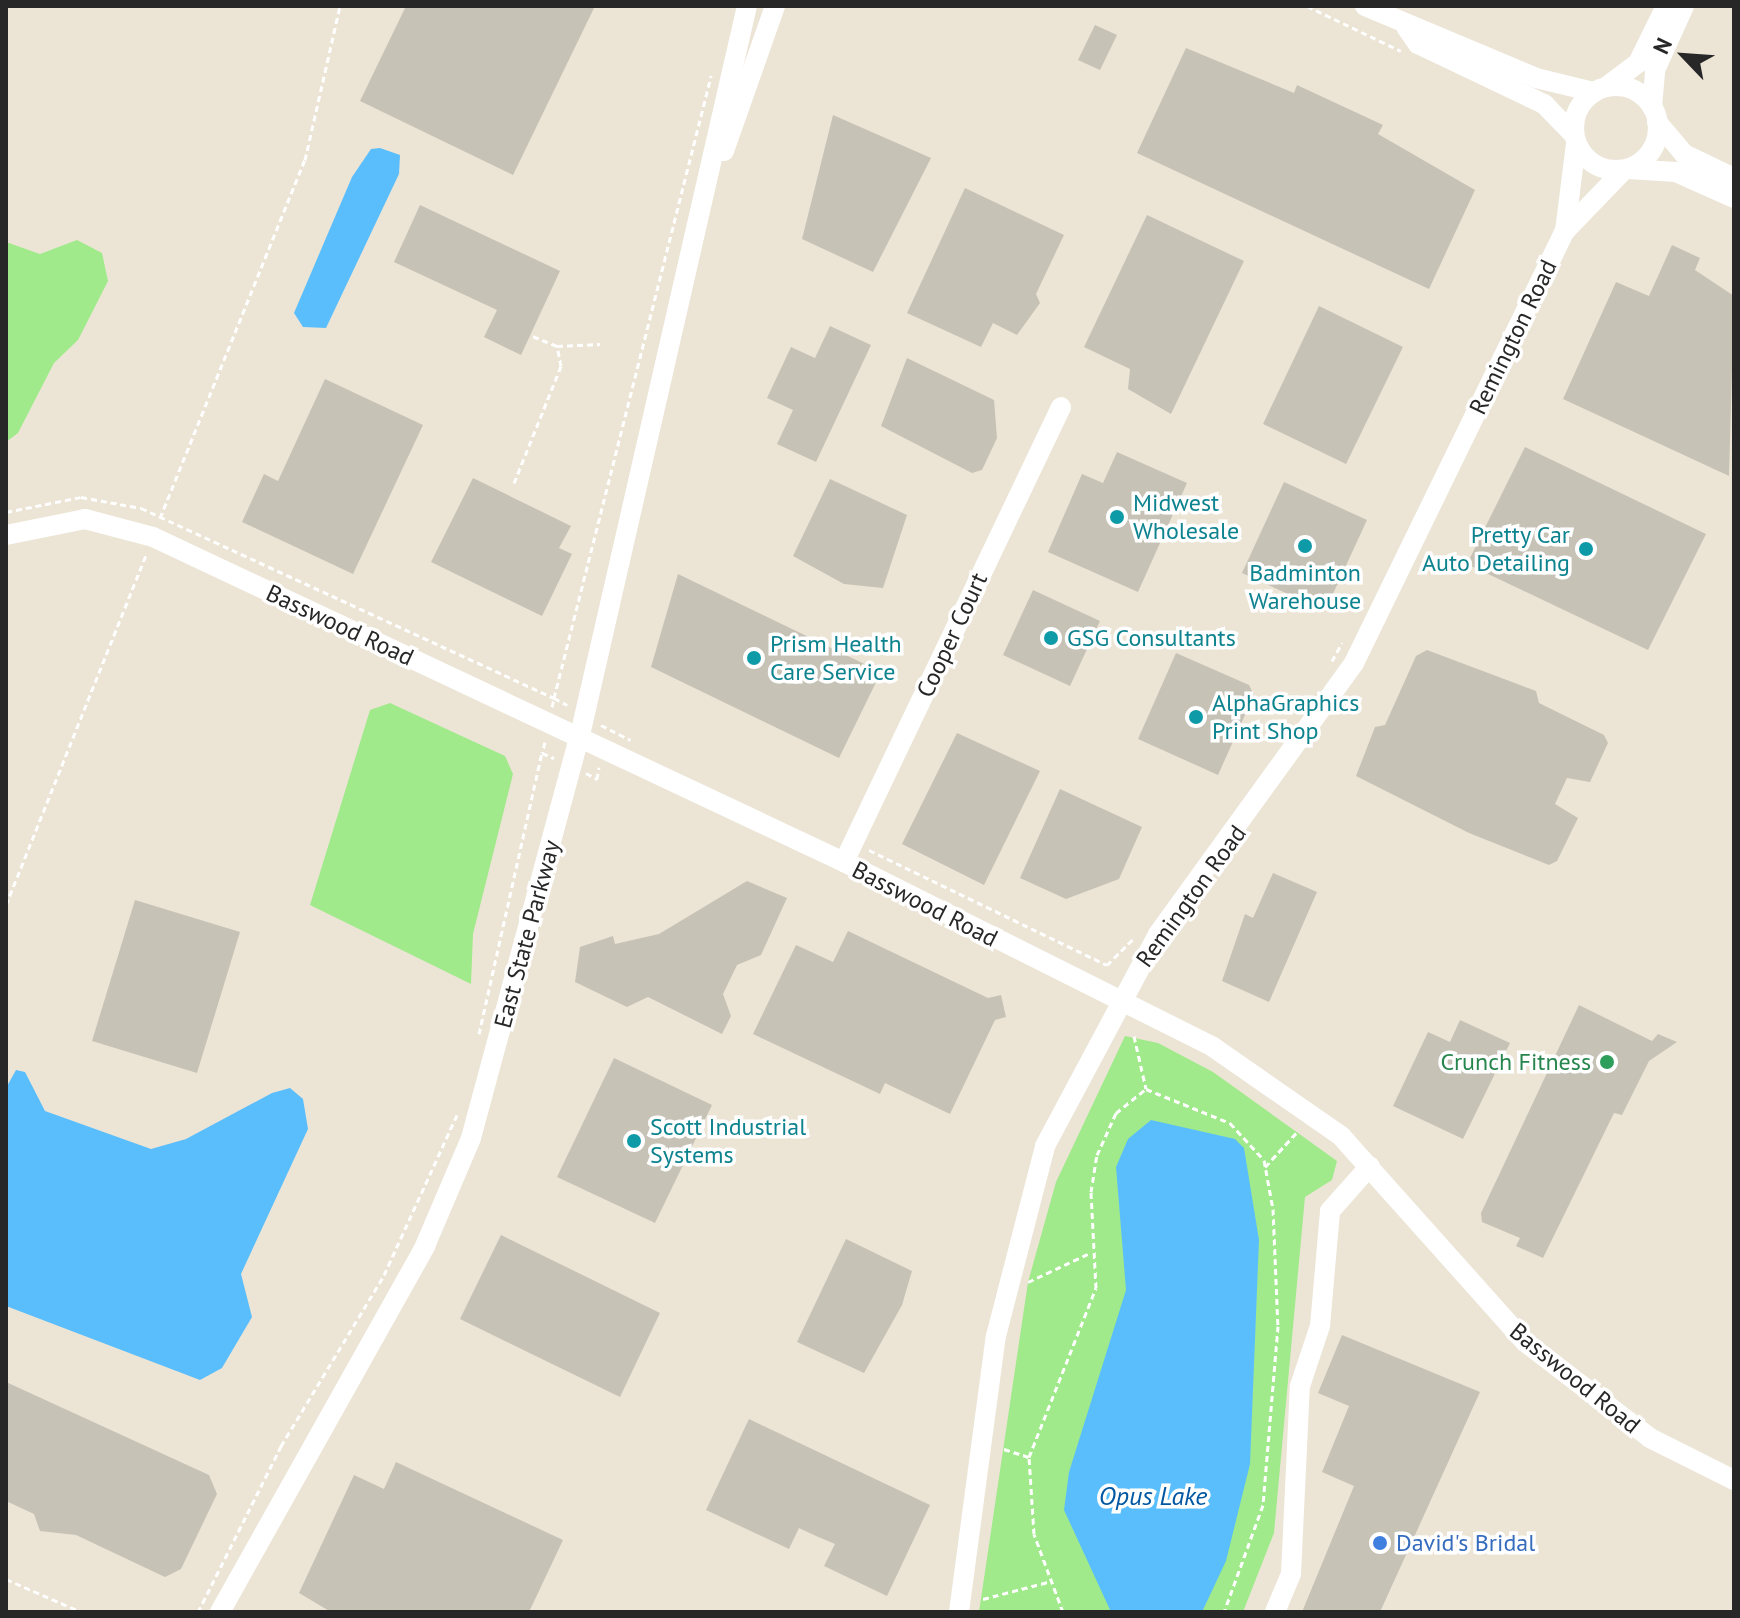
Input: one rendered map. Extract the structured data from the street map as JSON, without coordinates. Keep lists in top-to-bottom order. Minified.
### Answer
{"streets":{"street":["Remington Road","Basswood Road","Cooper Court","East State Parkway"]},"crossings":[["Remington Road","Basswood Road"],["Basswood Road","Cooper Court"],["Basswood Road","East State Parkway"]],"water":["Opus Lake"],"places":["Midwest Wholesale","Badminton Warehouse","Pretty Car Auto Detailing","GSG Consultants","Prism Health Care Service","AlphaGraphics Print Shop","Crunch Fitness","Scott Industrial Systems","David's Bridal"],"north":"top left"}
